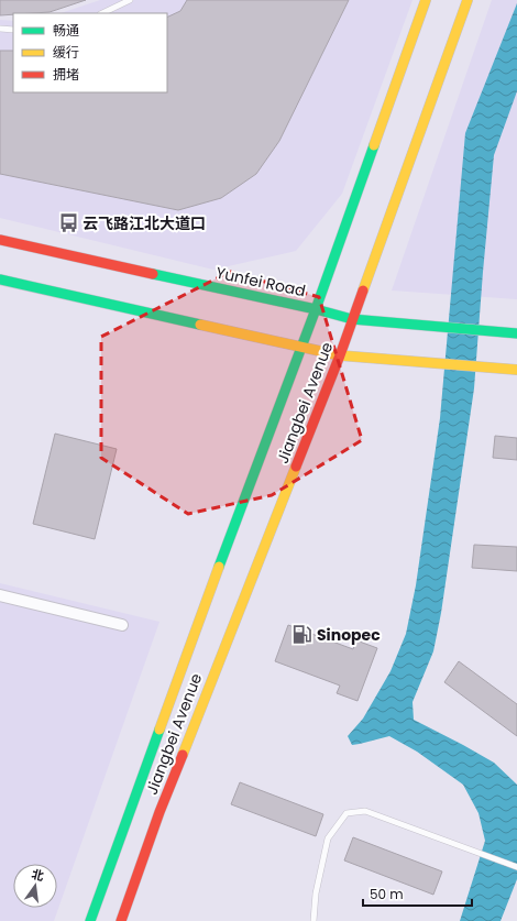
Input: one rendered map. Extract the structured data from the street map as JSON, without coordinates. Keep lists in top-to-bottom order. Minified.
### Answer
{"streets":{"main road":["Yunfei Road","Jiangbei Avenue"]},"crossings":[["Yunfei Road","Jiangbei Avenue"]],"places":{"bus stop":["云飞路江北大道口"],"fuel station":["Sinopec"]},"legend":["畅通","缓行","拥堵"],"scale_bar":"50 m","north":"top"}
